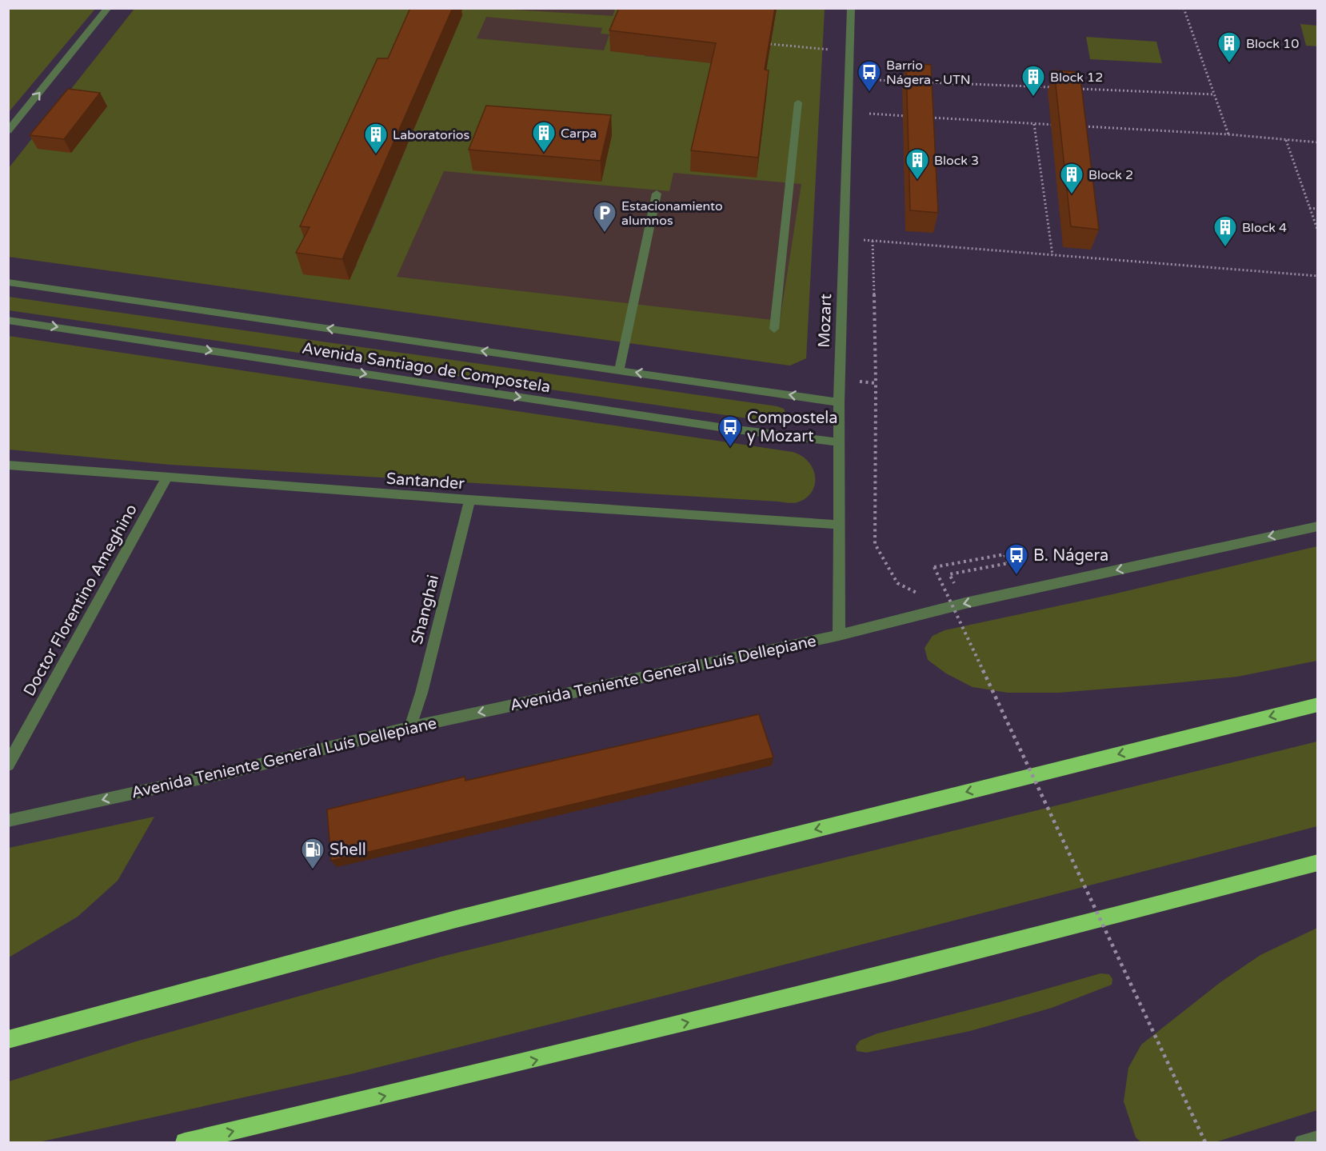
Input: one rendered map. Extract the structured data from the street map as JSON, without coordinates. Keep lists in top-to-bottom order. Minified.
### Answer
{"streets":{"street":["Mozart","Avenida Santiago de Compostela","Santander","Doctor Florentino Ameghino","Shanghai","Avenida Teniente General Luís Dellepiane"]},"crossings":[["Mozart","Avenida Santiago de Compostela"],["Mozart","Santander"],["Mozart","Avenida Teniente General Luís Dellepiane"],["Santander","Doctor Florentino Ameghino"],["Santander","Shanghai"],["Shanghai","Avenida Teniente General Luís Dellepiane"]],"one_way":["Avenida Teniente General Luís Dellepiane"],"places":{"building":["Block 10","Block 12","Carpa","Laboratorios","Block 3","Block 2","Block 4"],"bus stop":["Barrio Nágera - UTN","Compostela y Mozart","B. Nágera"],"parking":["Estacionamiento alumnos"],"fuel station":["Shell"]}}
